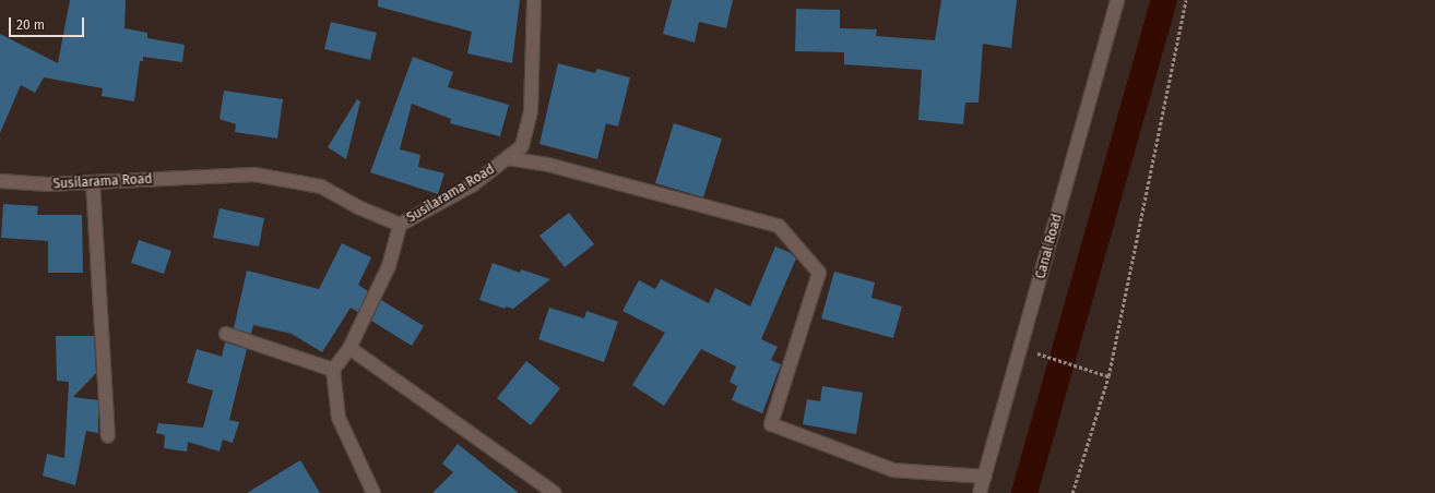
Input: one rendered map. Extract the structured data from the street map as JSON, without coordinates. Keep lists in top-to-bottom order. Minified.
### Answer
{"streets":{"street":["Susilarama Road","Canal Road"]},"scale_bar":"20 m"}
